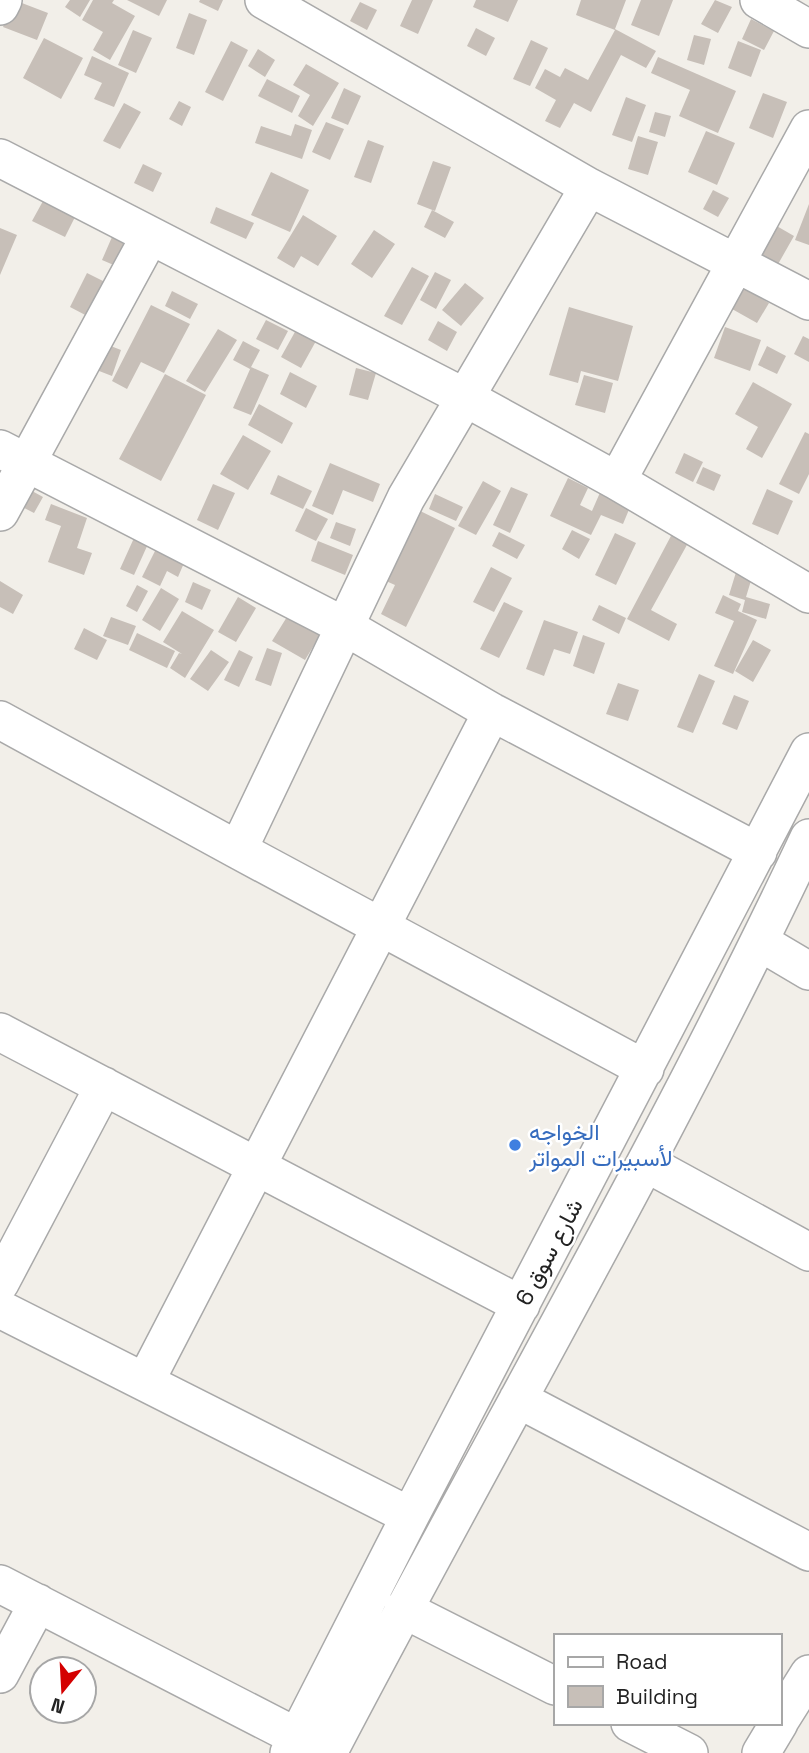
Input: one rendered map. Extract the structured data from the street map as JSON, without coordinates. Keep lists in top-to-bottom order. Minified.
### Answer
{"streets":{"street":["شارع سوق 6"]},"places":["الخواجه لأسبيرات المواتر"],"legend":["Road","Building"],"north":"bottom"}
